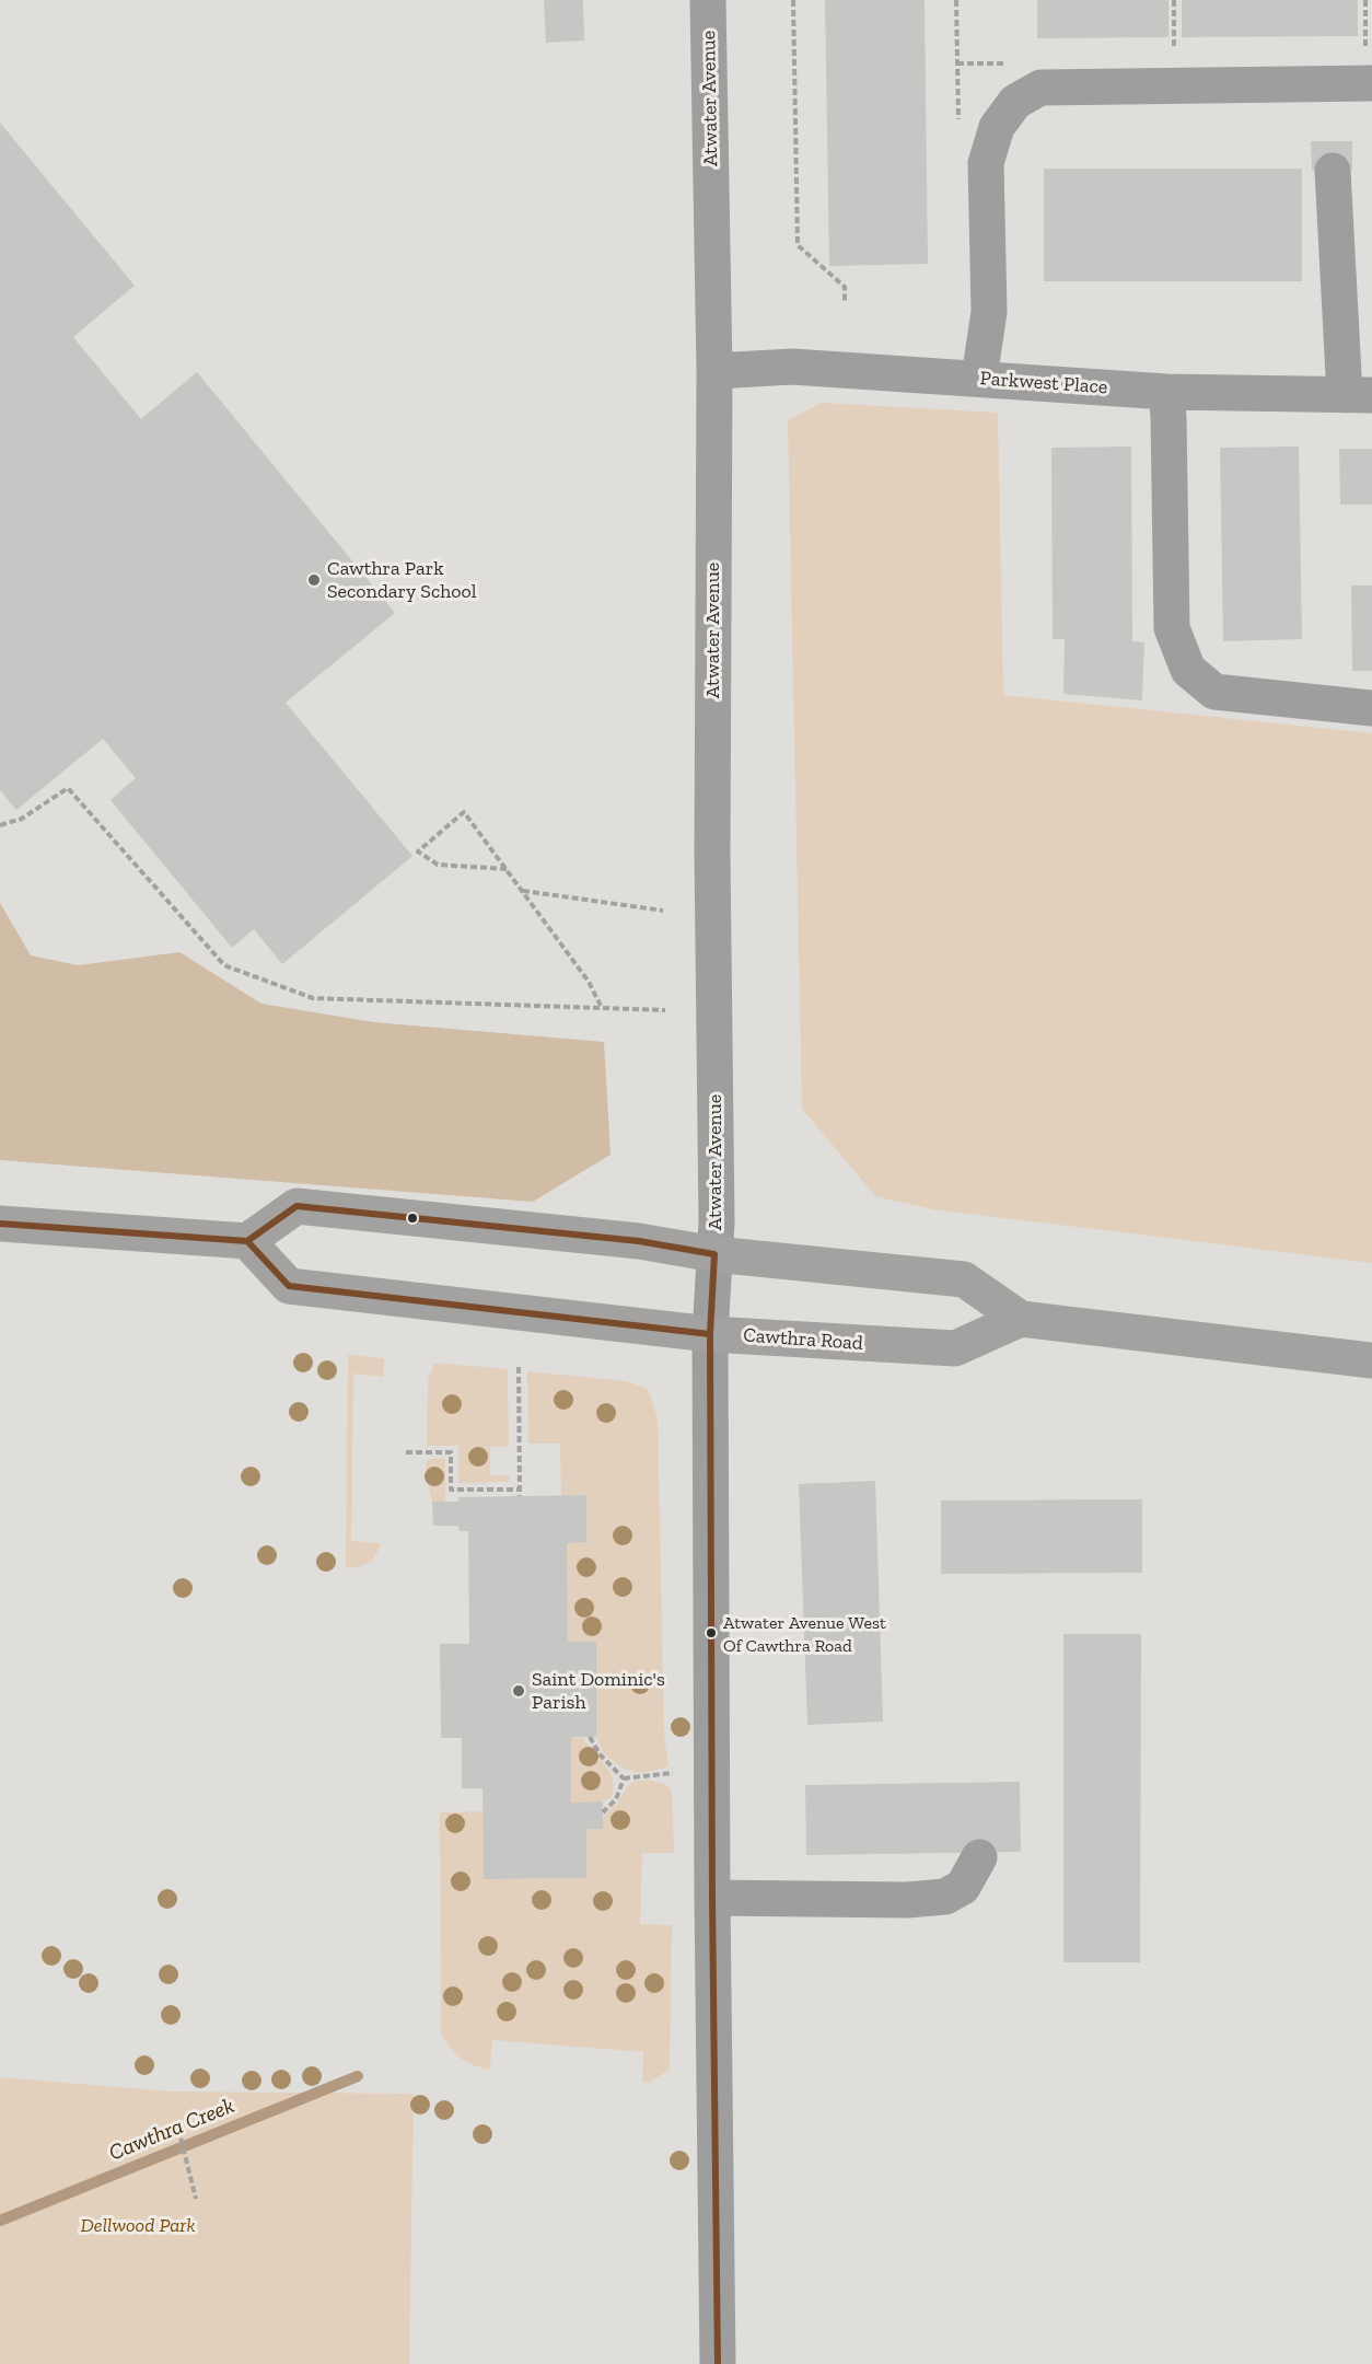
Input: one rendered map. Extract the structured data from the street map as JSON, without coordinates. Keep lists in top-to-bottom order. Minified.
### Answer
{"streets":{"main road":["Cawthra Road"],"street":["Atwater Avenue","Parkwest Place"]},"crossings":[["Atwater Avenue","Parkwest Place"],["Atwater Avenue","Cawthra Road"]],"water":["Cawthra Creek"],"parks":["Dellwood Park"],"places":["Cawthra Park Secondary School","Atwater Avenue West Of Cawthra Road","Saint Dominic's Parish"]}
